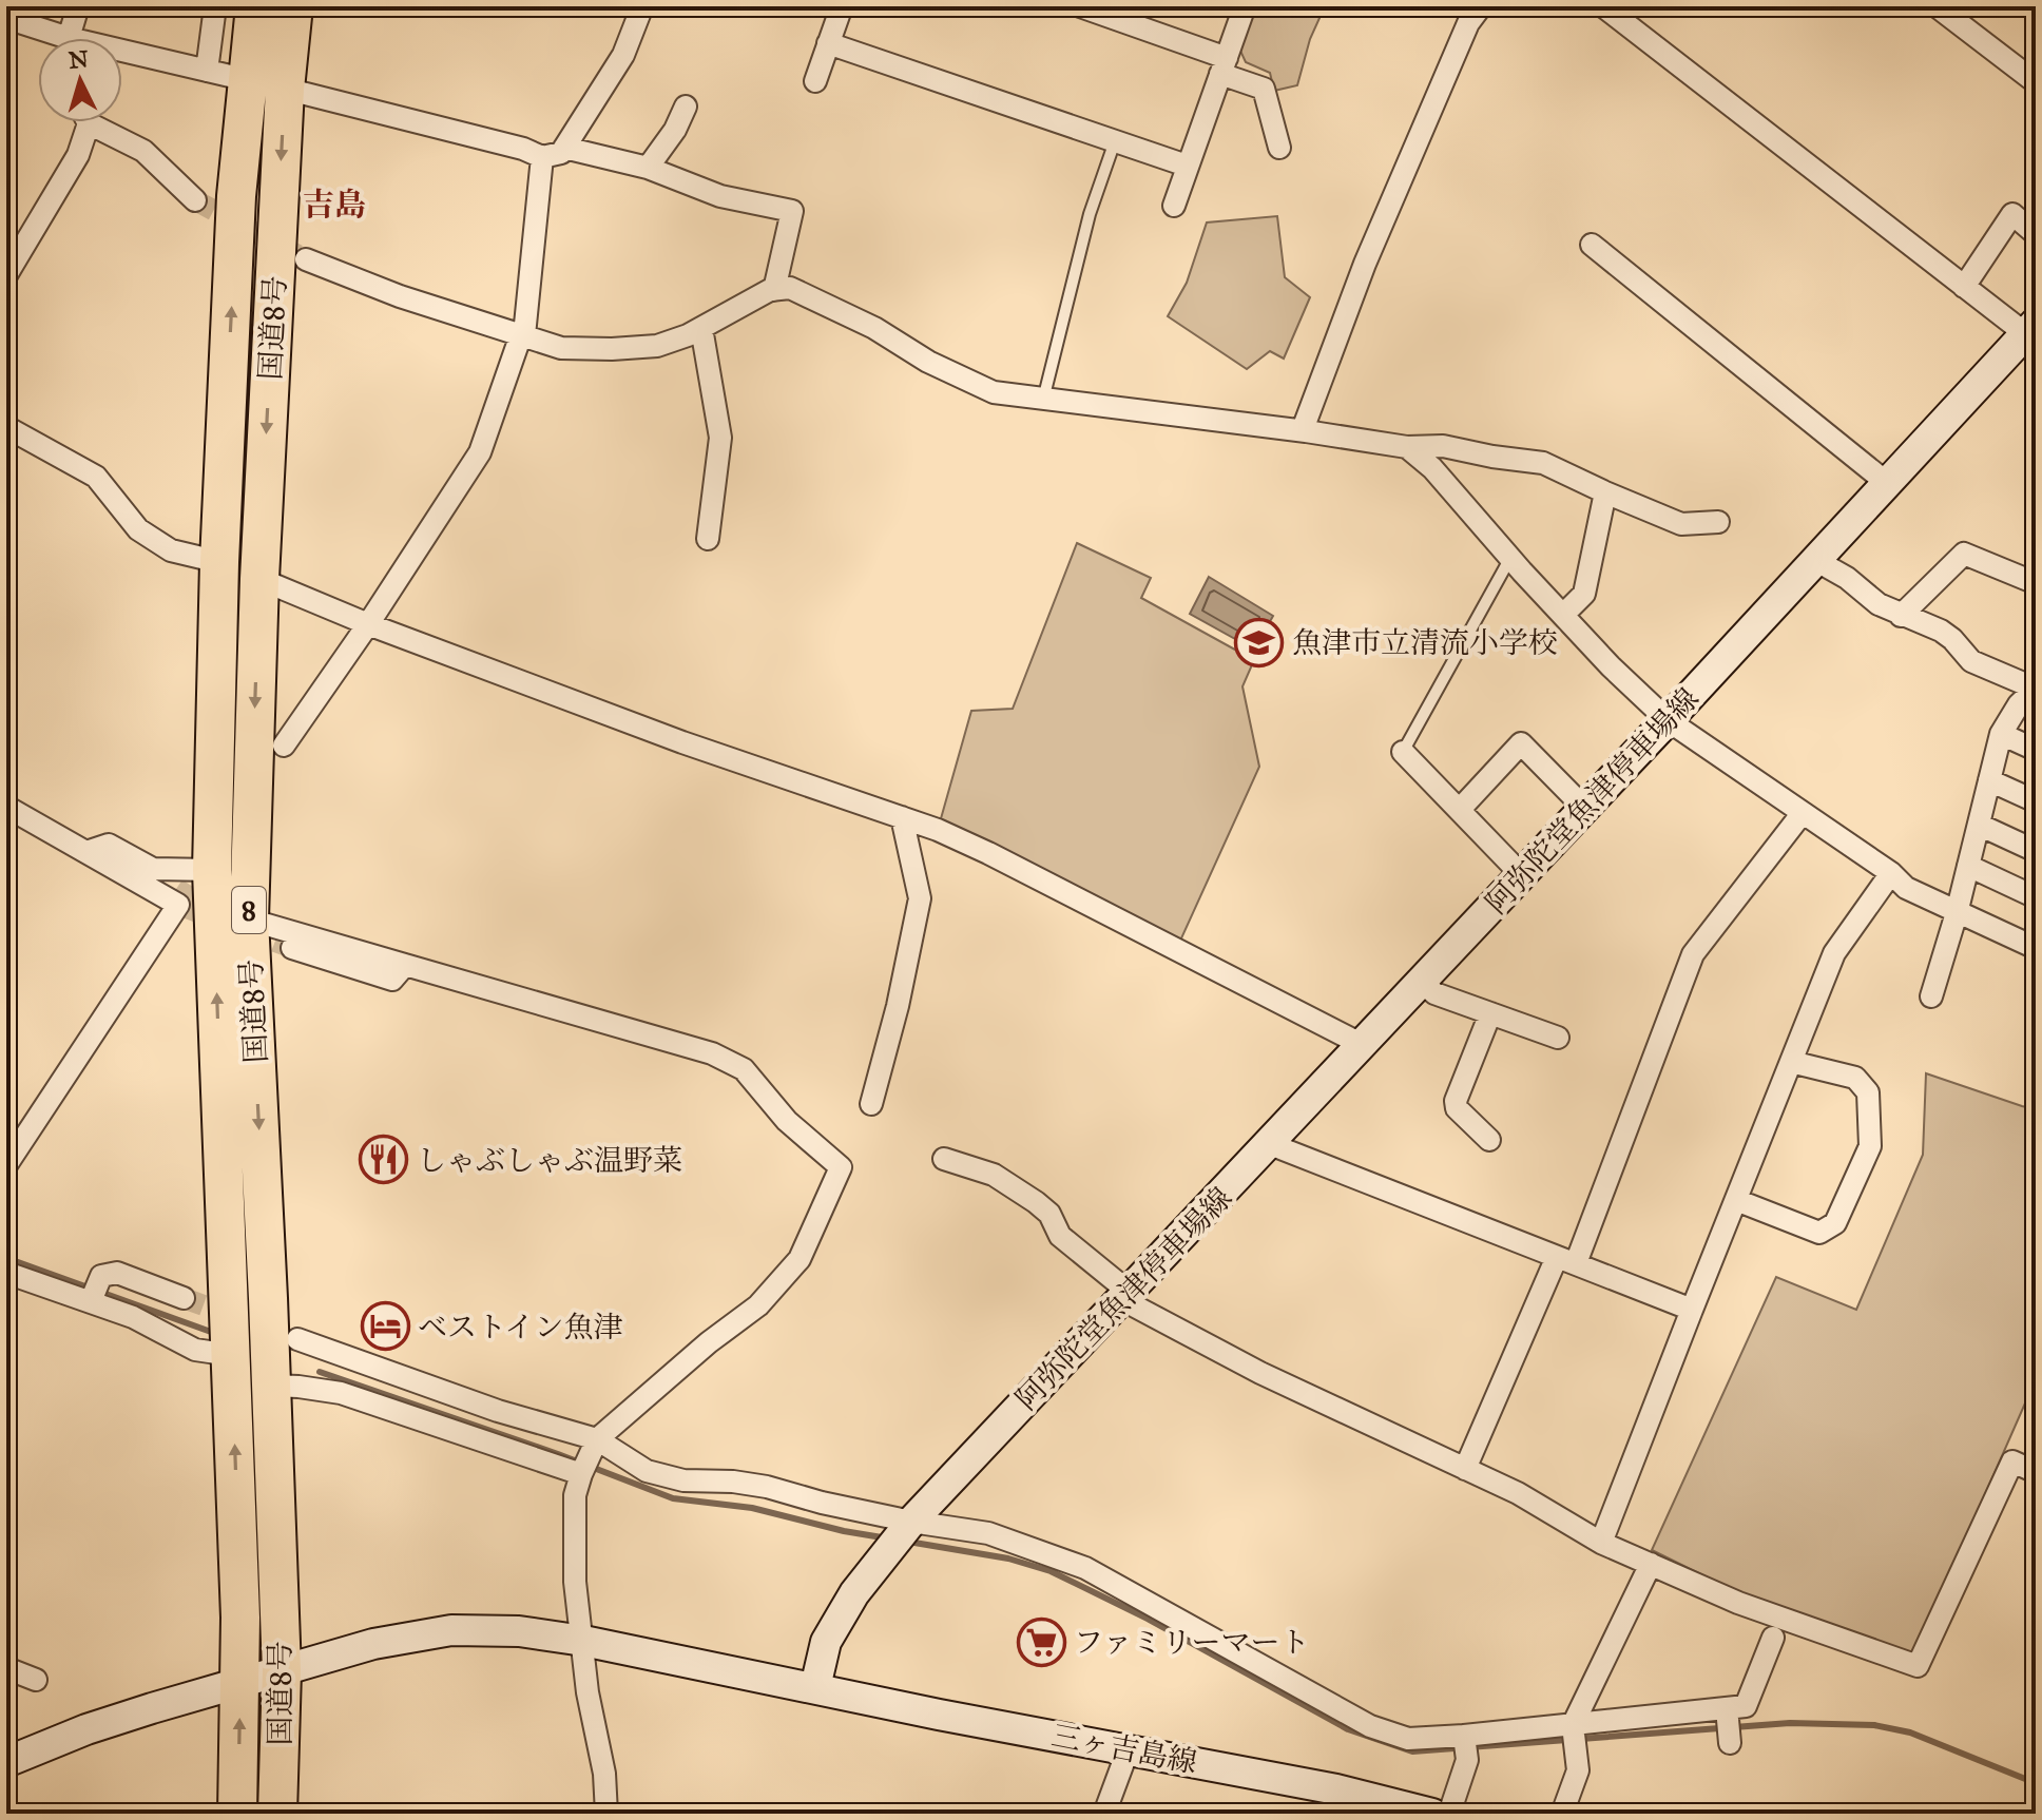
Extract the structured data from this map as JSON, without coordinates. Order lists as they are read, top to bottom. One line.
{"streets":{"highway":["国道8号","8"],"main road":["阿弥陀堂魚津停車場線","三ヶ吉島線"]},"crossings":[["阿弥陀堂魚津停車場線","三ヶ吉島線"]],"districts":["吉島"],"places":{"school or university":["魚津市立清流小学校"],"restaurant":["しゃぶしゃぶ温野菜"],"hotel":["ベストイン魚津"],"supermarket":["ファミリーマート"]},"north":"top"}
